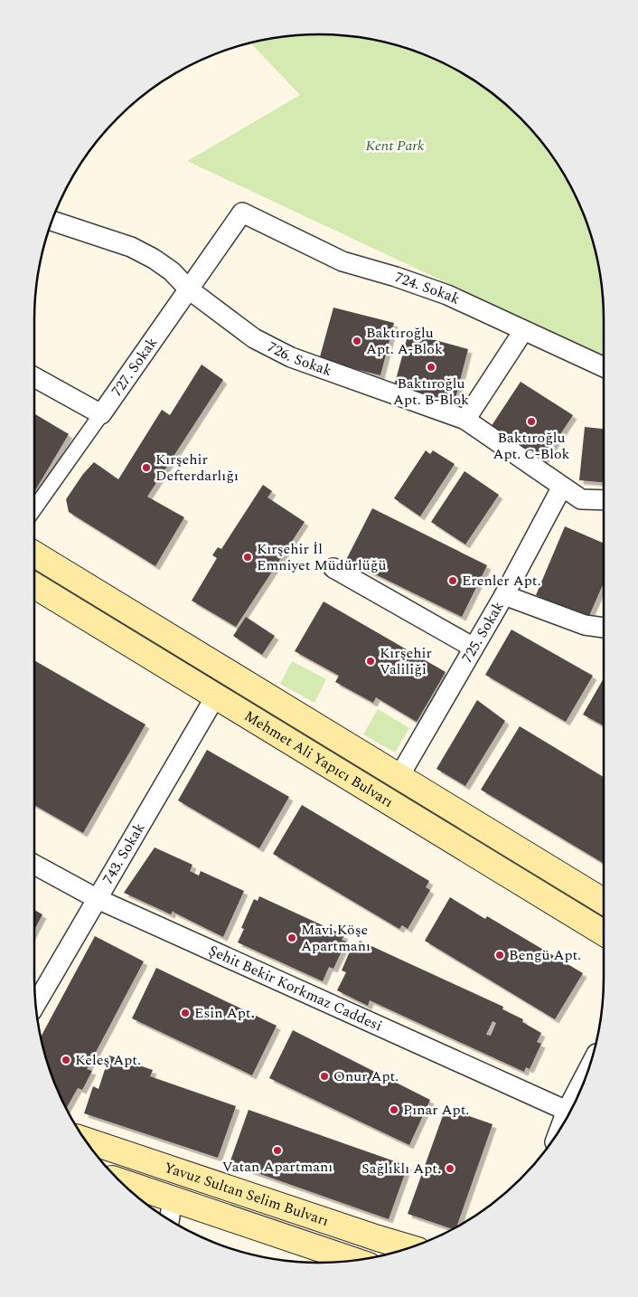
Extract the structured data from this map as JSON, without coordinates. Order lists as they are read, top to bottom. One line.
{"streets":{"main road":["Mehmet Ali Yapıcı Bulvarı","Yavuz Sultan Selim Bulvarı"],"street":["724. Sokak","726. Sokak","727. Sokak","725. Sokak","743. Sokak","Şehit Bekir Korkmaz Caddesi"]},"crossings":[["724. Sokak","727. Sokak"],["726. Sokak","727. Sokak"],["726. Sokak","725. Sokak"],["725. Sokak","Mehmet Ali Yapıcı Bulvarı"],["Mehmet Ali Yapıcı Bulvarı","743. Sokak"],["743. Sokak","Şehit Bekir Korkmaz Caddesi"]],"parks":["Kent Park"],"places":["Baktıroğlu Apt. A-Blok","Baktıroğlu Apt. B-Blok","Baktıroğlu Apt. C-Blok","Kırşehir Defterdarlığı","Kırşehir İl Emniyet Müdürlüğü","Erenler Apt.","Kırşehir Valiliği","Mavi Köşe Apartmanı","Bengü Apt.","Esin Apt.","Keleş Apt.","Onur Apt.","Pınar Apt.","Vatan Apartmanı","Sağlıklı Apt."]}
